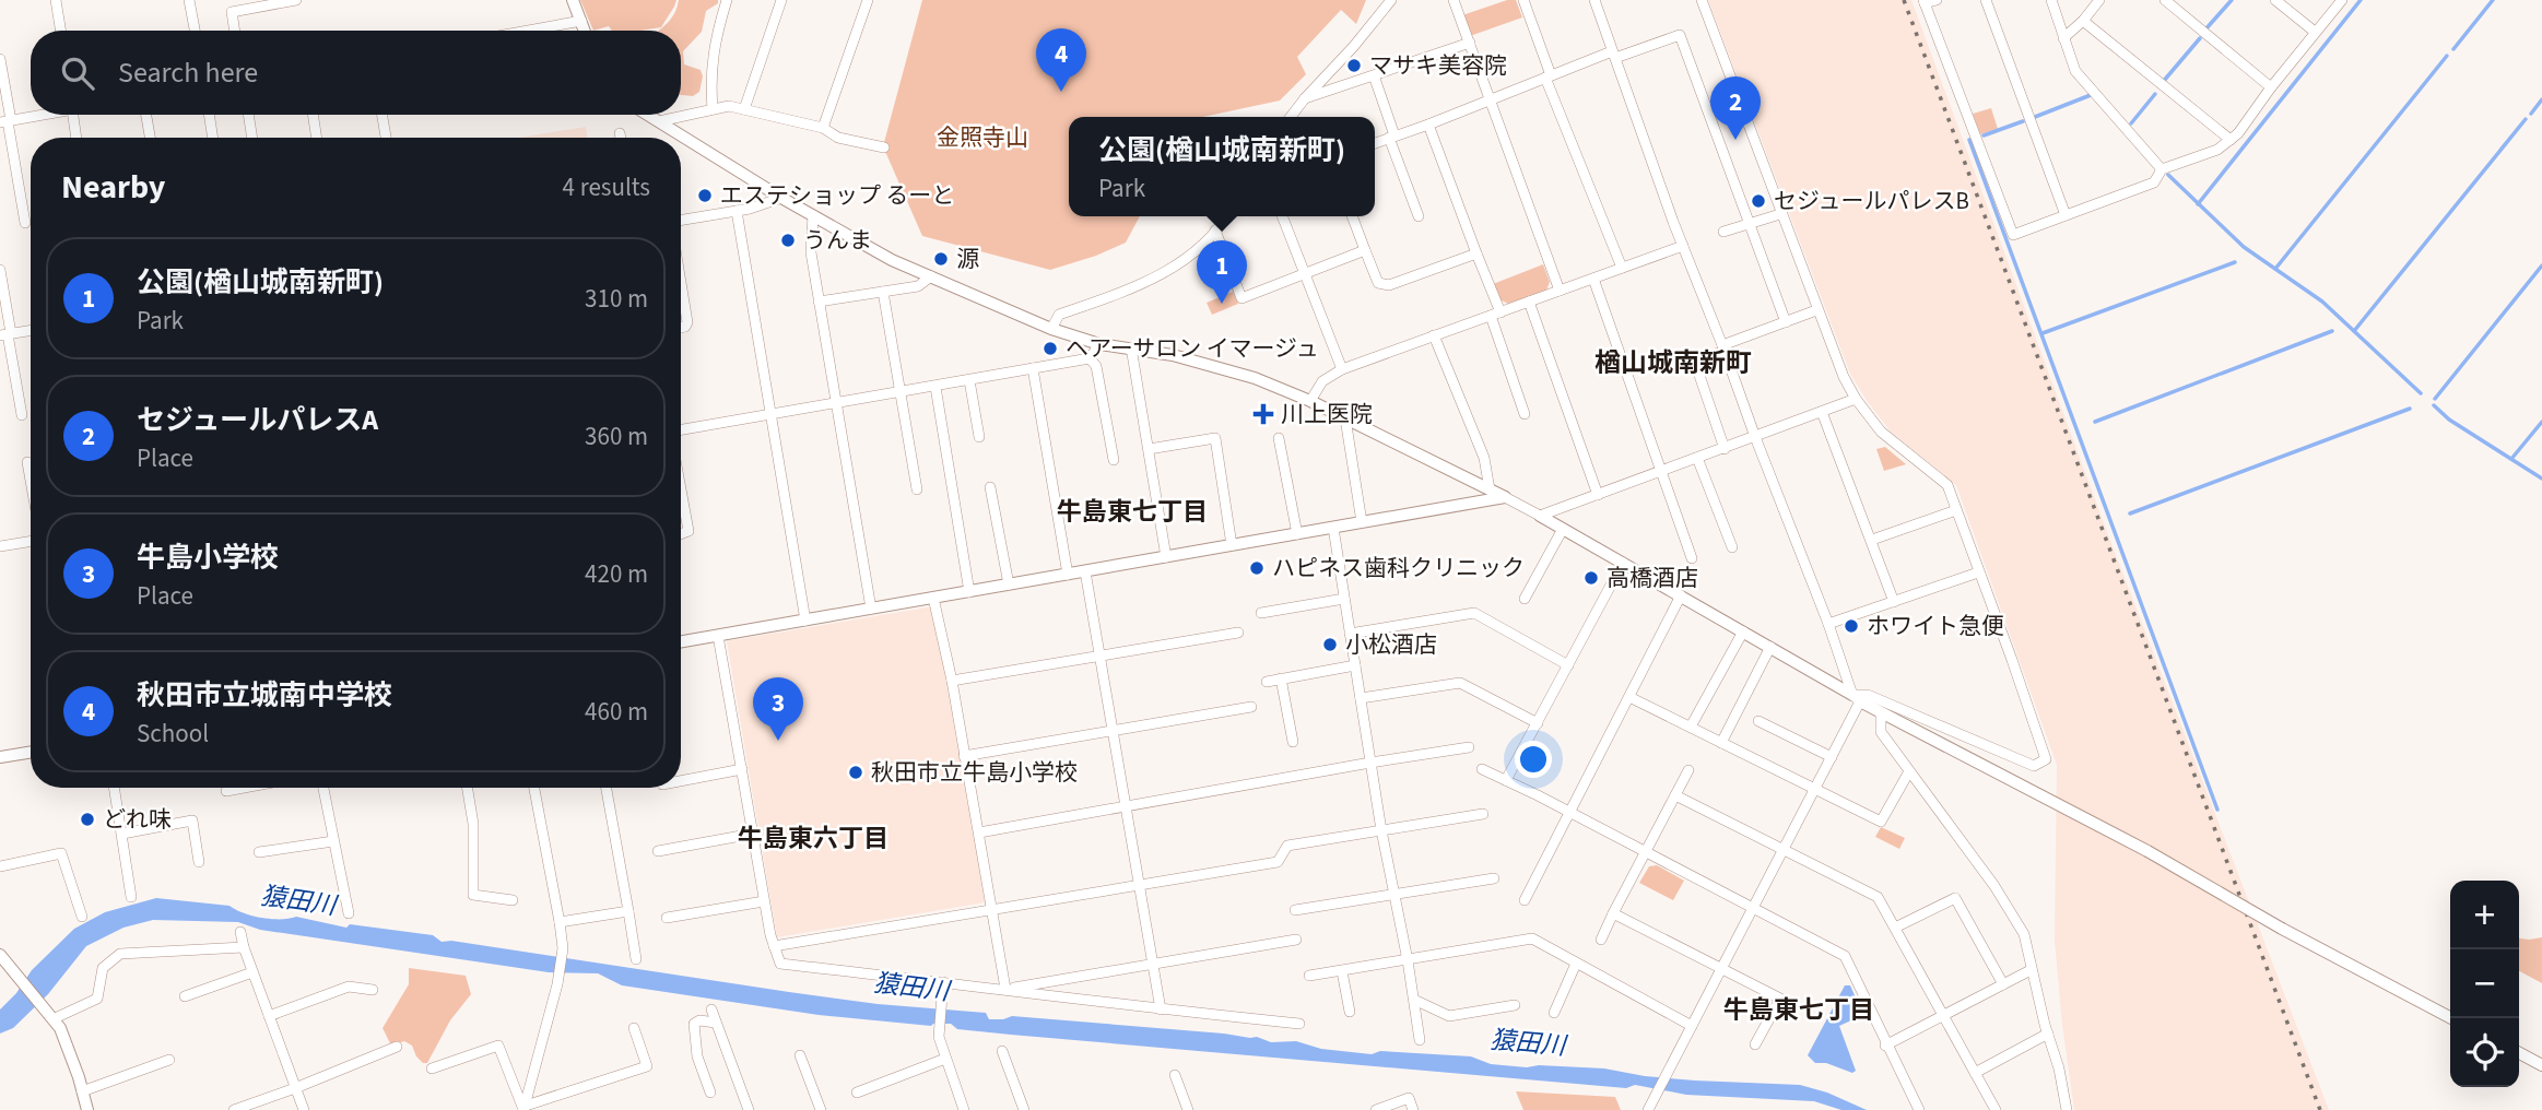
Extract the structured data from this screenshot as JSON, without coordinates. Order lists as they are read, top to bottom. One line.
{"districts":["楢山城南新町","牛島東七丁目","牛島東六丁目","牛島東七丁目"],"water":["猿田川"],"parks":["金照寺山"],"places":{"other":["マサキ美容院","エステショップ るーと","セジュールパレスB","うんま","源","ヘアーサロン イマージュ","ハピネス歯科クリニック","高橋酒店","ホワイト急便","小松酒店","秋田市立牛島小学校","どれ味"],"health":["川上医院"]},"page":{"pins":["4","2","1","3"],"search":"Search here","popup":["公園(楢山城南新町)","Park"],"heading":["Nearby","4 results"],"list":[{"mark":"1","name":"公園(楢山城南新町)","note":"Park","value":"310 m"},{"mark":"2","name":"セジュールパレスA","note":"Place","value":"360 m"},{"mark":"3","name":"牛島小学校","note":"Place","value":"420 m"},{"mark":"4","name":"秋田市立城南中学校","note":"School","value":"460 m"}],"map_buttons":["+","−"]}}
